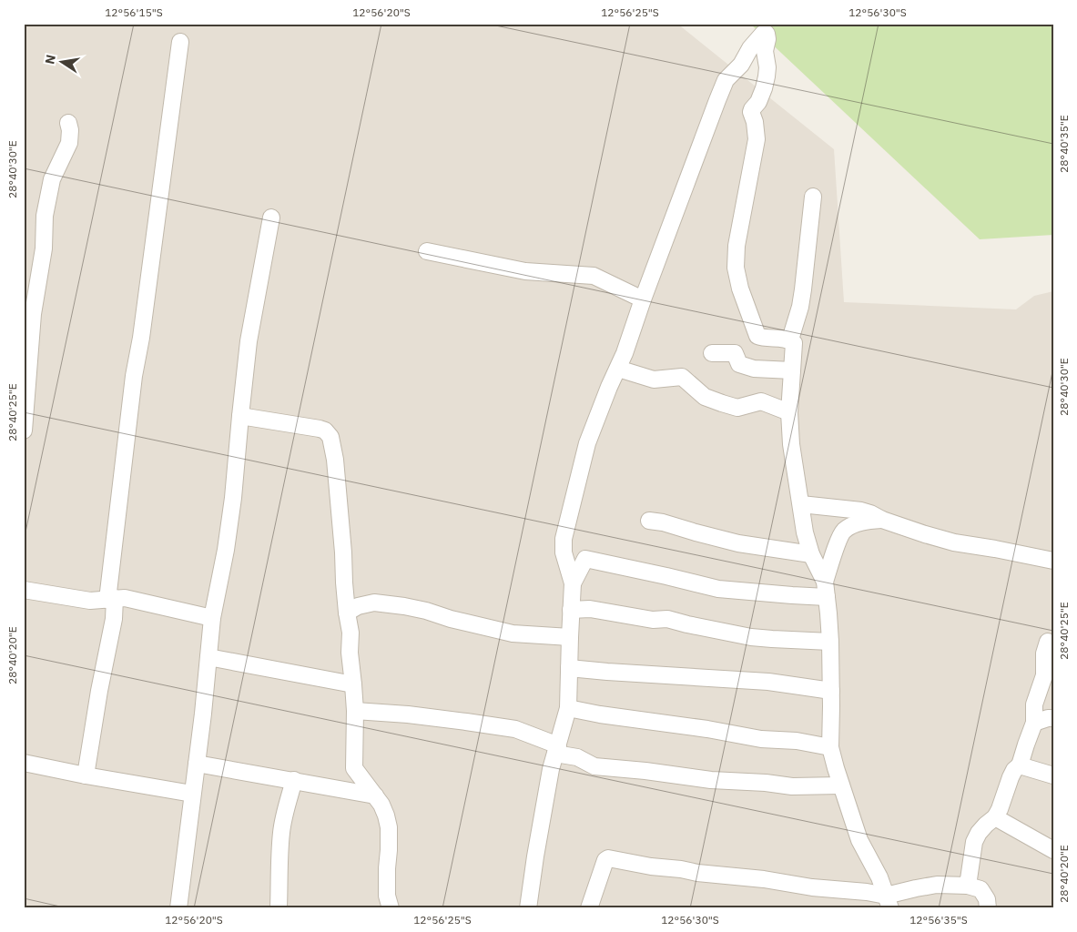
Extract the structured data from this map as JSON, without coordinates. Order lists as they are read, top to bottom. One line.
{"north":"left","coordinates":["12°56'15\"S","12°56'20\"S","12°56'25\"S","12°56'30\"S","28°40'35\"E","28°40'30\"E","28°40'25\"E","28°40'20\"E","12°56'35\"S"]}
